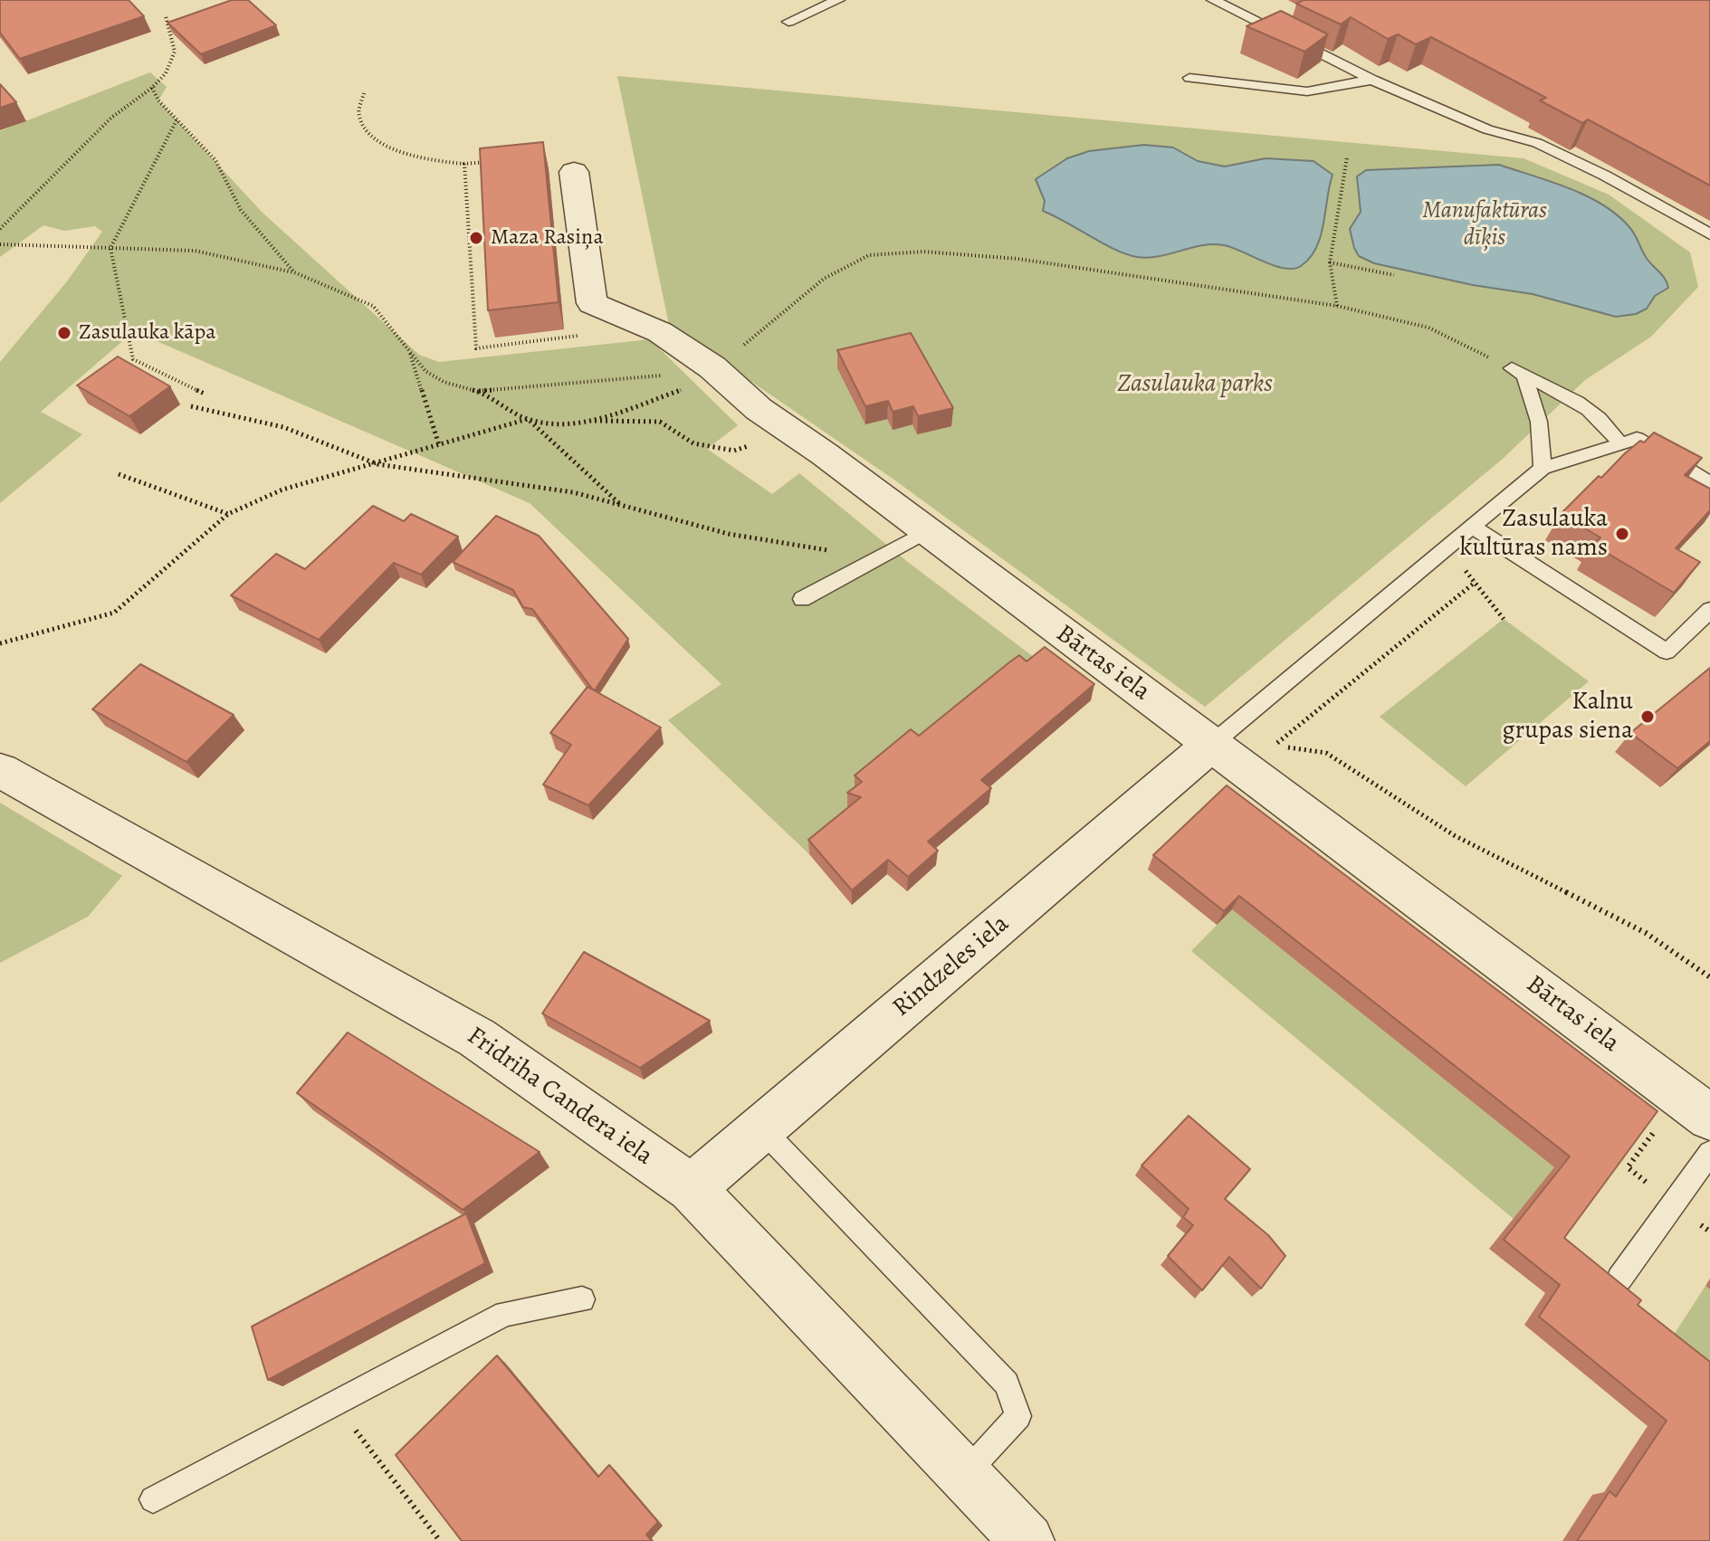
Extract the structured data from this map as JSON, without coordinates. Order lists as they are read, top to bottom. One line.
{"streets":{"street":["Bārtas iela","Rindzeles iela","Fridriha Candera iela"]},"crossings":[["Bārtas iela","Rindzeles iela"],["Rindzeles iela","Fridriha Candera iela"]],"water":["Manufaktūras dīķis"],"parks":["Zasulauka parks"],"places":["Maza Rasiņa","Zasulauka kāpa","Zasulauka kultūras nams","Kalnu grupas siena"]}
